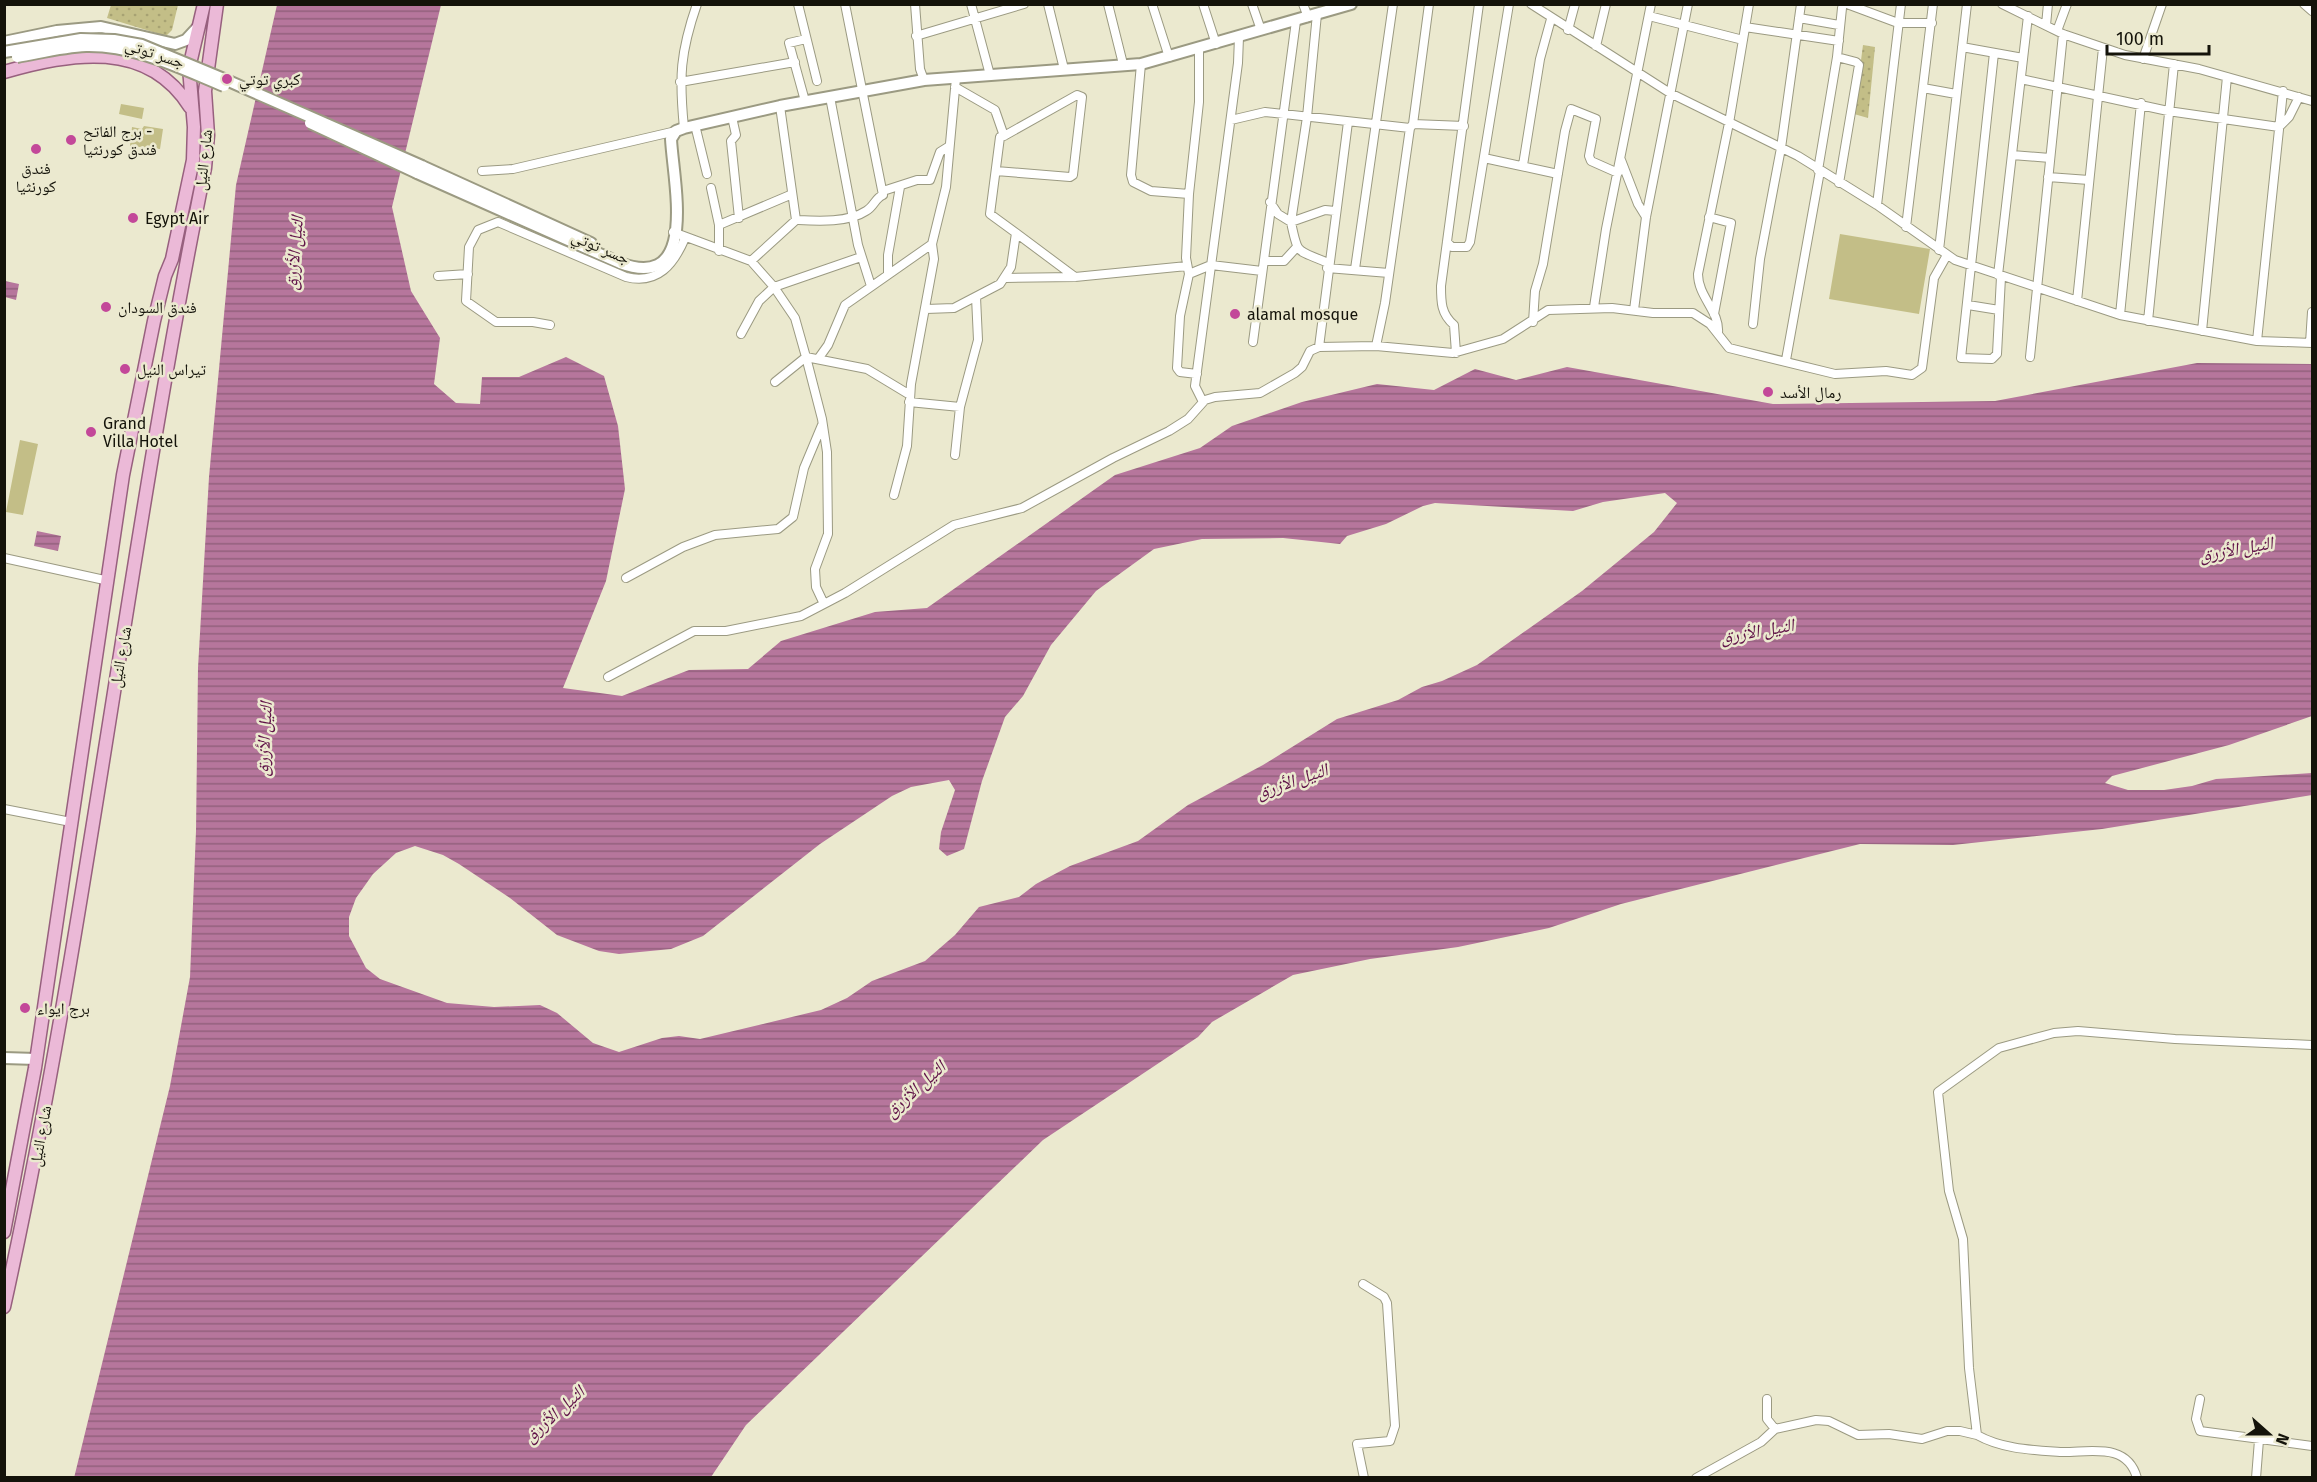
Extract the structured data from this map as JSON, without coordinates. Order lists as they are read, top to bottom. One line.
{"streets":{"main road":["شارع النيل"],"street":["جسر توتي"]},"water":["النيل الأزرق"],"places":["كبري توتي","برج الفاتح - فندق كورنثيا","فندق كورنثيا","Egypt Air","فندق السودان","alamal mosque","تيراس النيل","رمال الأسد","Grand Villa Hotel","برج ايواء"],"scale_bar":"100 m","north":"right"}
